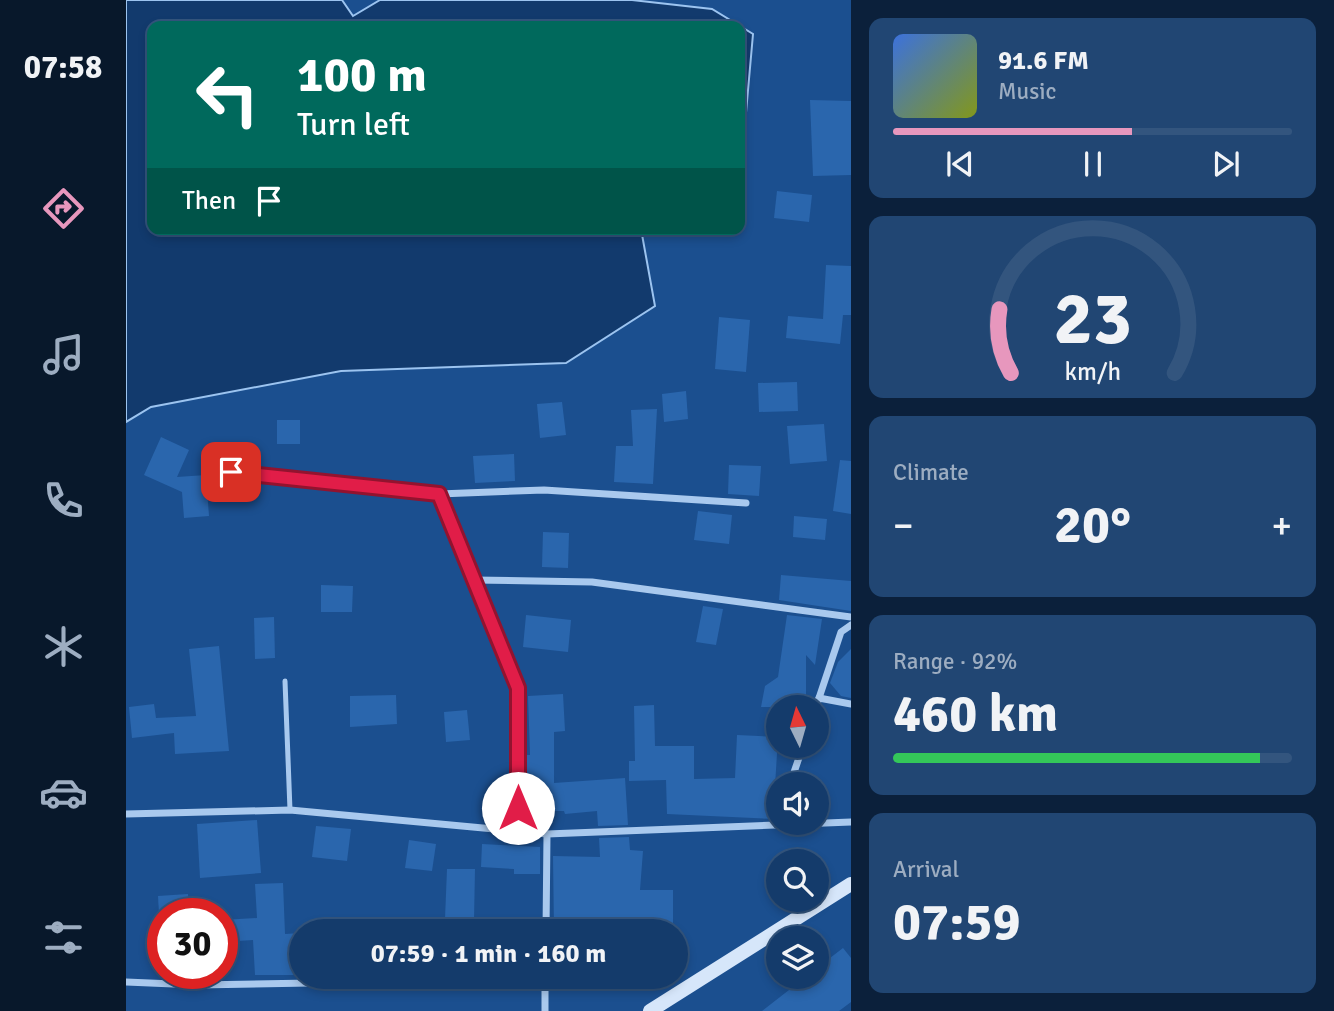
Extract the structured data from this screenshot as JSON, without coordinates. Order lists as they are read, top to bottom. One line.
{"north":"top","page":{"tabs":"07:58","turn":["100 m","Turn left"],"song":["91.6 FM","Music"],"then":"Then","tile":["Climate",["Range · 92%","460 km"],["Arrival","07:59"]],"heat":["−","20°","+"],"limit":"30","trip":"07:59 · 1 min · 160 m","gauge":["23","km/h"]}}
